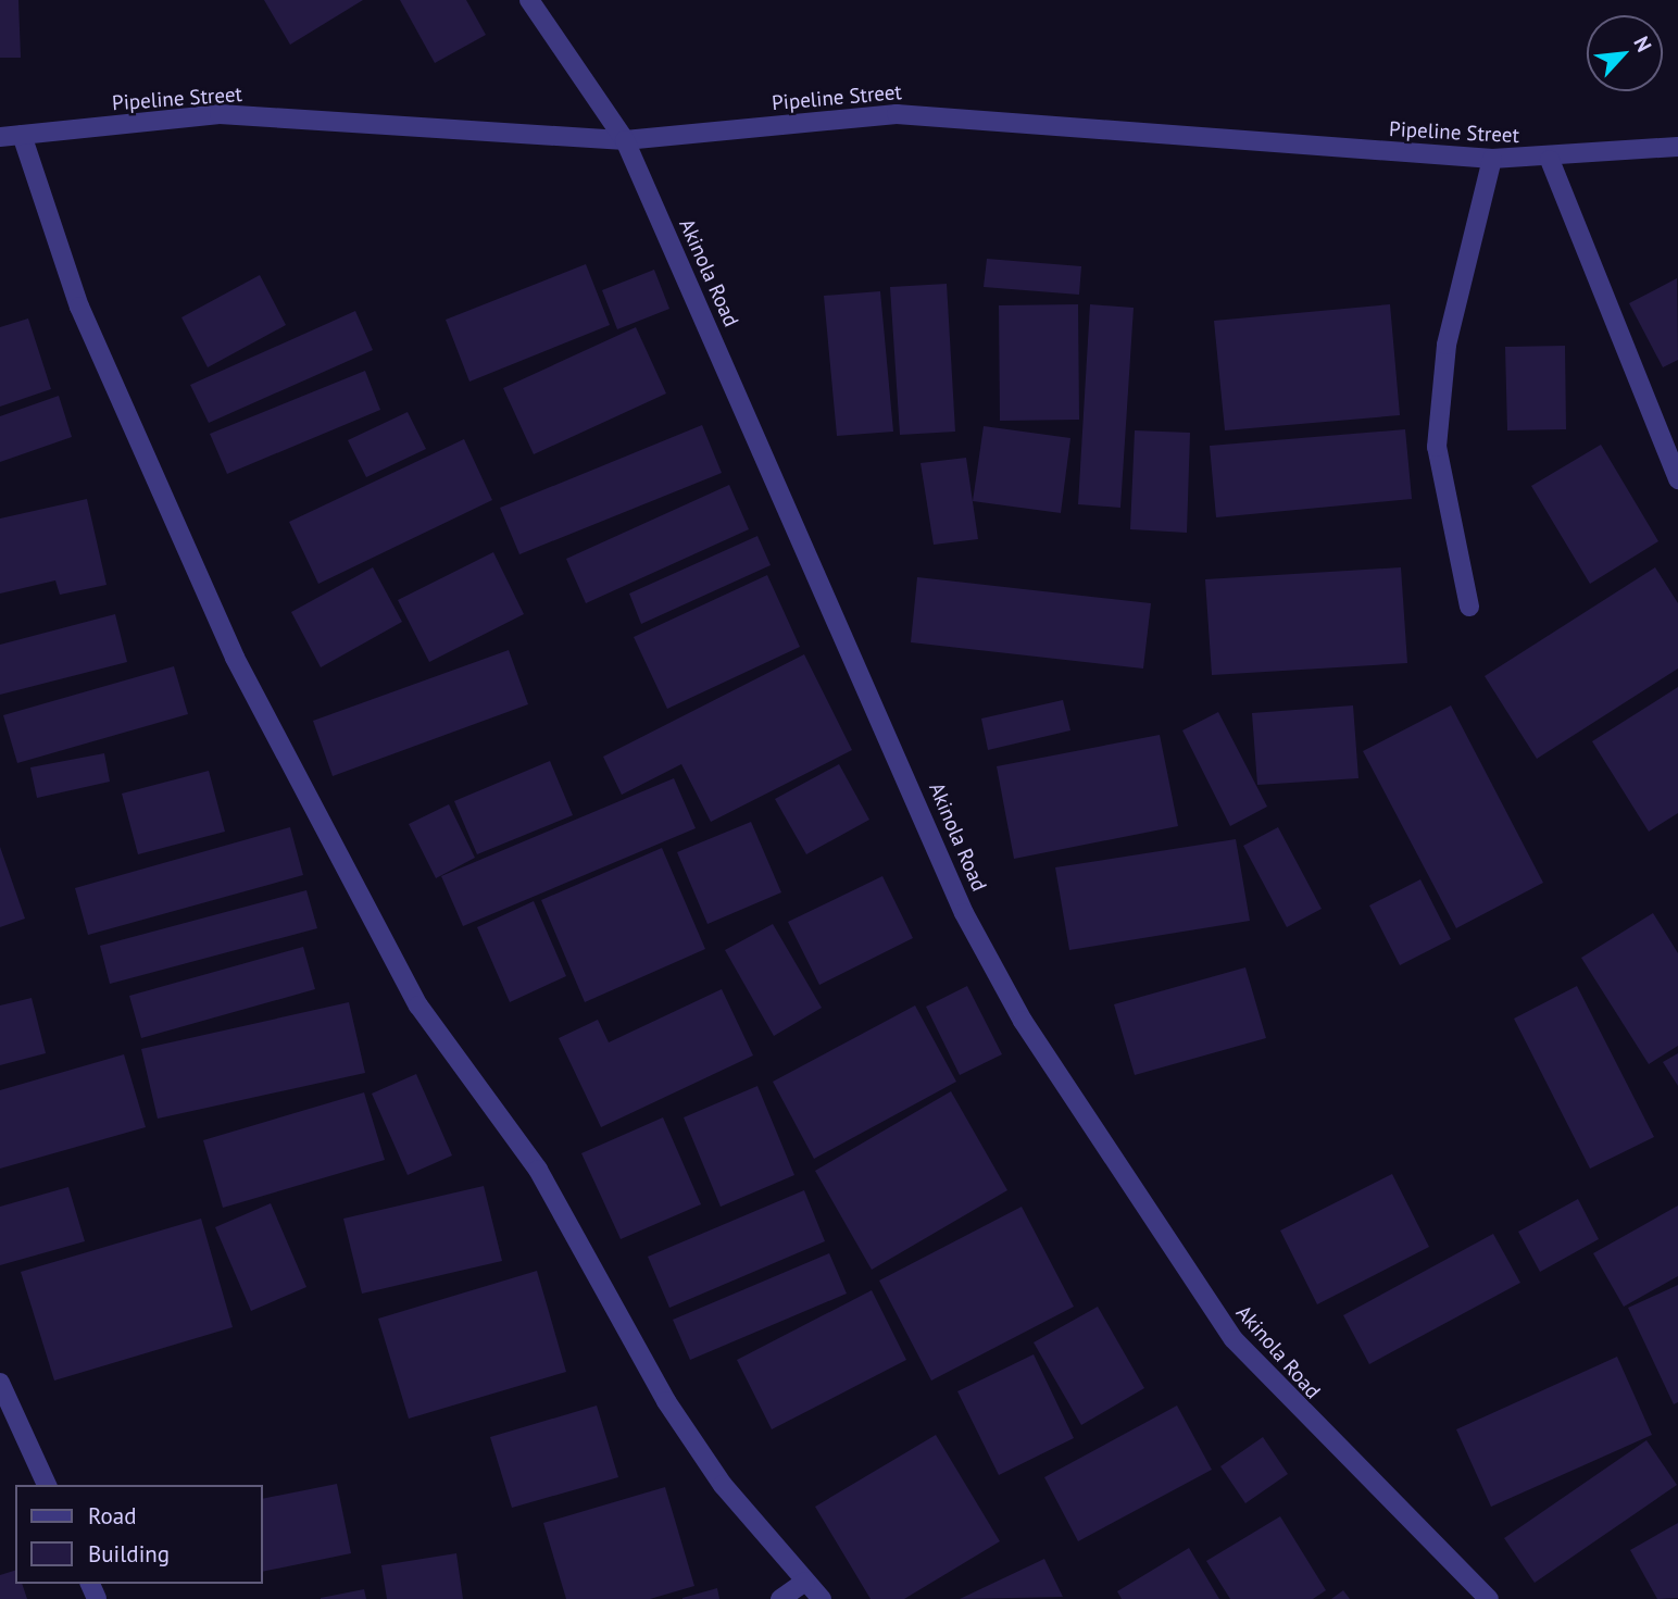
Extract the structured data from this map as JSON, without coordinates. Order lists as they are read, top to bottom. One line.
{"streets":{"street":["Pipeline Street","Akinola Road"]},"crossings":[["Pipeline Street","Akinola Road"]],"legend":["Road","Building"],"north":"top right"}
